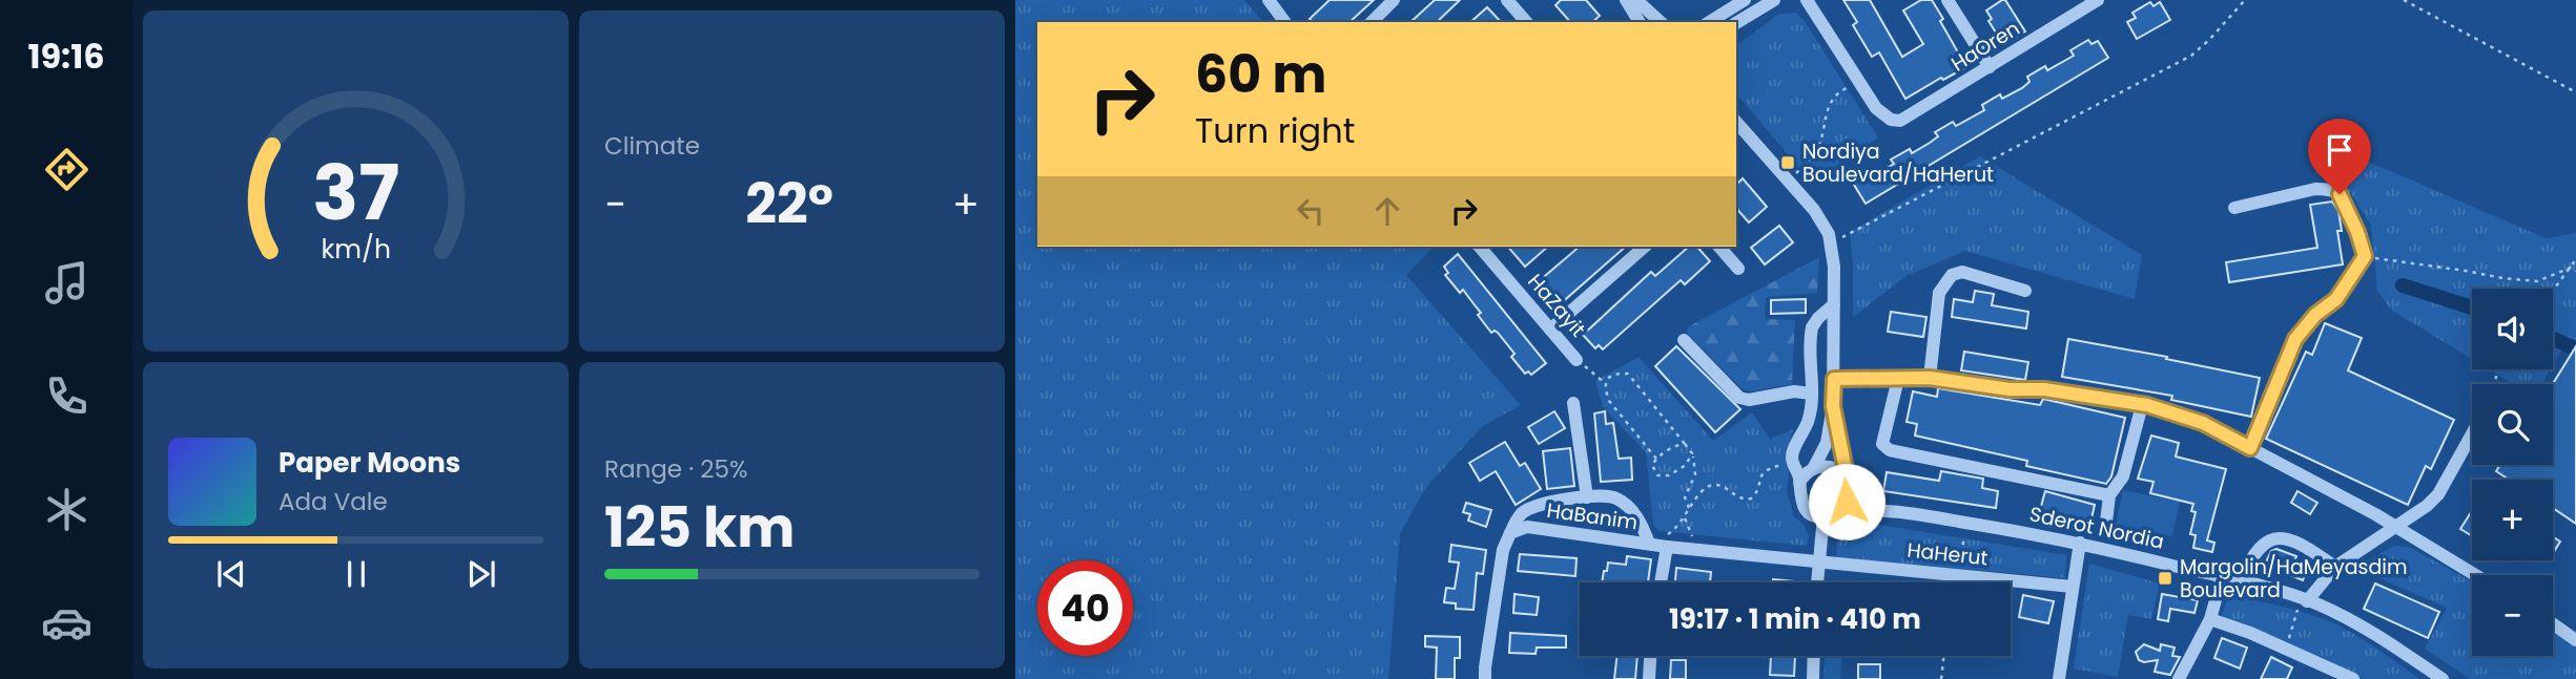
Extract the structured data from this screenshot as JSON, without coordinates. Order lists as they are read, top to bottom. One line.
{"streets":{"street":["HaOren","HaZayit","HaBanim","Sderot Nordia","HaHerut"]},"crossings":[["HaBanim","HaHerut"]],"places":{"transit":["Nordiya Boulevard/HaHerut","Margolin/HaMeyasdim Boulevard"]},"page":{"tabs":"19:16","tile":["Climate",["Range · 25%","125 km"]],"turn":["60 m","Turn right"],"heat":["−","22°","+"],"map_buttons":["+","−"],"song":["Paper Moons","Ada Vale"],"limit":"40","trip":"19:17 · 1 min · 410 m","gauge":["37","km/h"]}}
